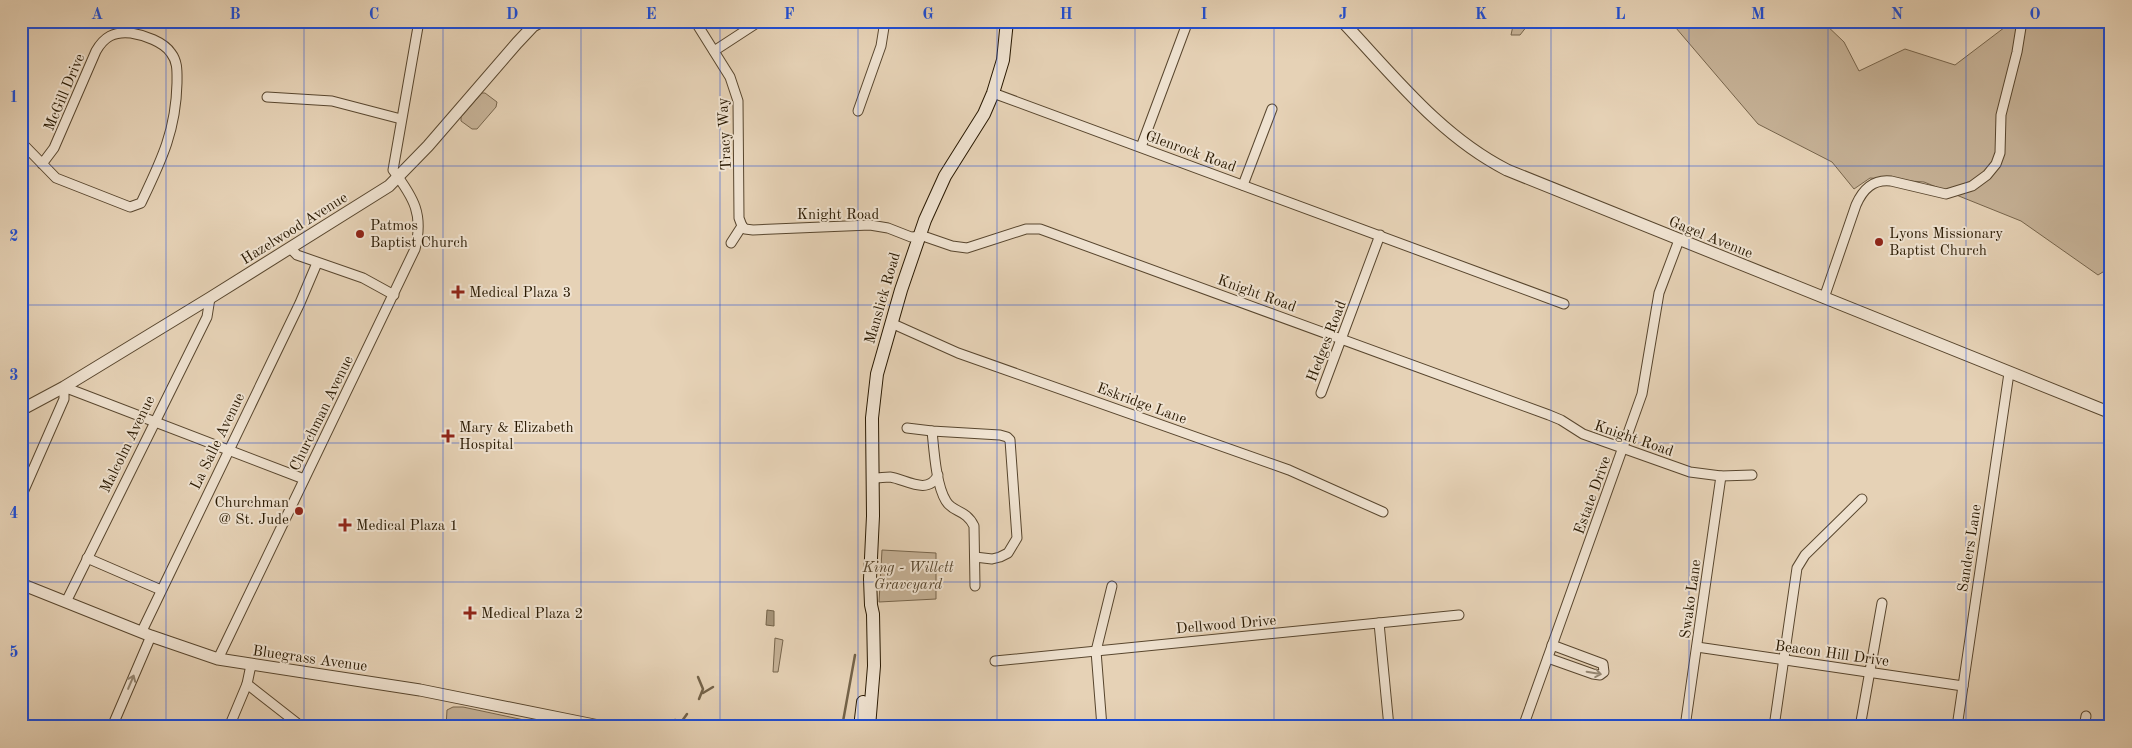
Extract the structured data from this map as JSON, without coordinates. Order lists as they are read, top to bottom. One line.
{"streets":{"main road":["Manslick Road"],"street":["McGill Drive","Tracy Way","Glenrock Road","Knight Road","Hazelwood Avenue","Gagel Avenue","Hedges Road","Eskridge Lane","Churchman Avenue","La Salle Avenue","Malcolm Avenue","Estate Drive","Sanders Lane","Swako Lane","Dellwood Drive","Beacon Hill Drive","Bluegrass Avenue"]},"crossings":[["Tracy Way","Knight Road"],["Glenrock Road","Manslick Road"],["Glenrock Road","Hedges Road"],["Knight Road","Manslick Road"],["Knight Road","Hedges Road"],["Knight Road","Estate Drive"],["Knight Road","Swako Lane"],["Hazelwood Avenue","Churchman Avenue"],["Hazelwood Avenue","Malcolm Avenue"],["Gagel Avenue","Estate Drive"],["Gagel Avenue","Sanders Lane"],["Manslick Road","Eskridge Lane"],["Churchman Avenue","Bluegrass Avenue"],["La Salle Avenue","Bluegrass Avenue"],["Malcolm Avenue","Bluegrass Avenue"],["Sanders Lane","Beacon Hill Drive"],["Swako Lane","Beacon Hill Drive"]],"parks":["King - Willett Graveyard"],"places":{"other":["Patmos Baptist Church","Lyons Missionary Baptist Church","Churchman @ St. Jude"],"health":["Medical Plaza 3","Mary & Elizabeth Hospital","Medical Plaza 1","Medical Plaza 2"]},"grid":{"columns":["A","B","C","D","E","F","G","H","I","J","K","L","M","N","O"],"rows":["1","2","3","4","5"]}}
